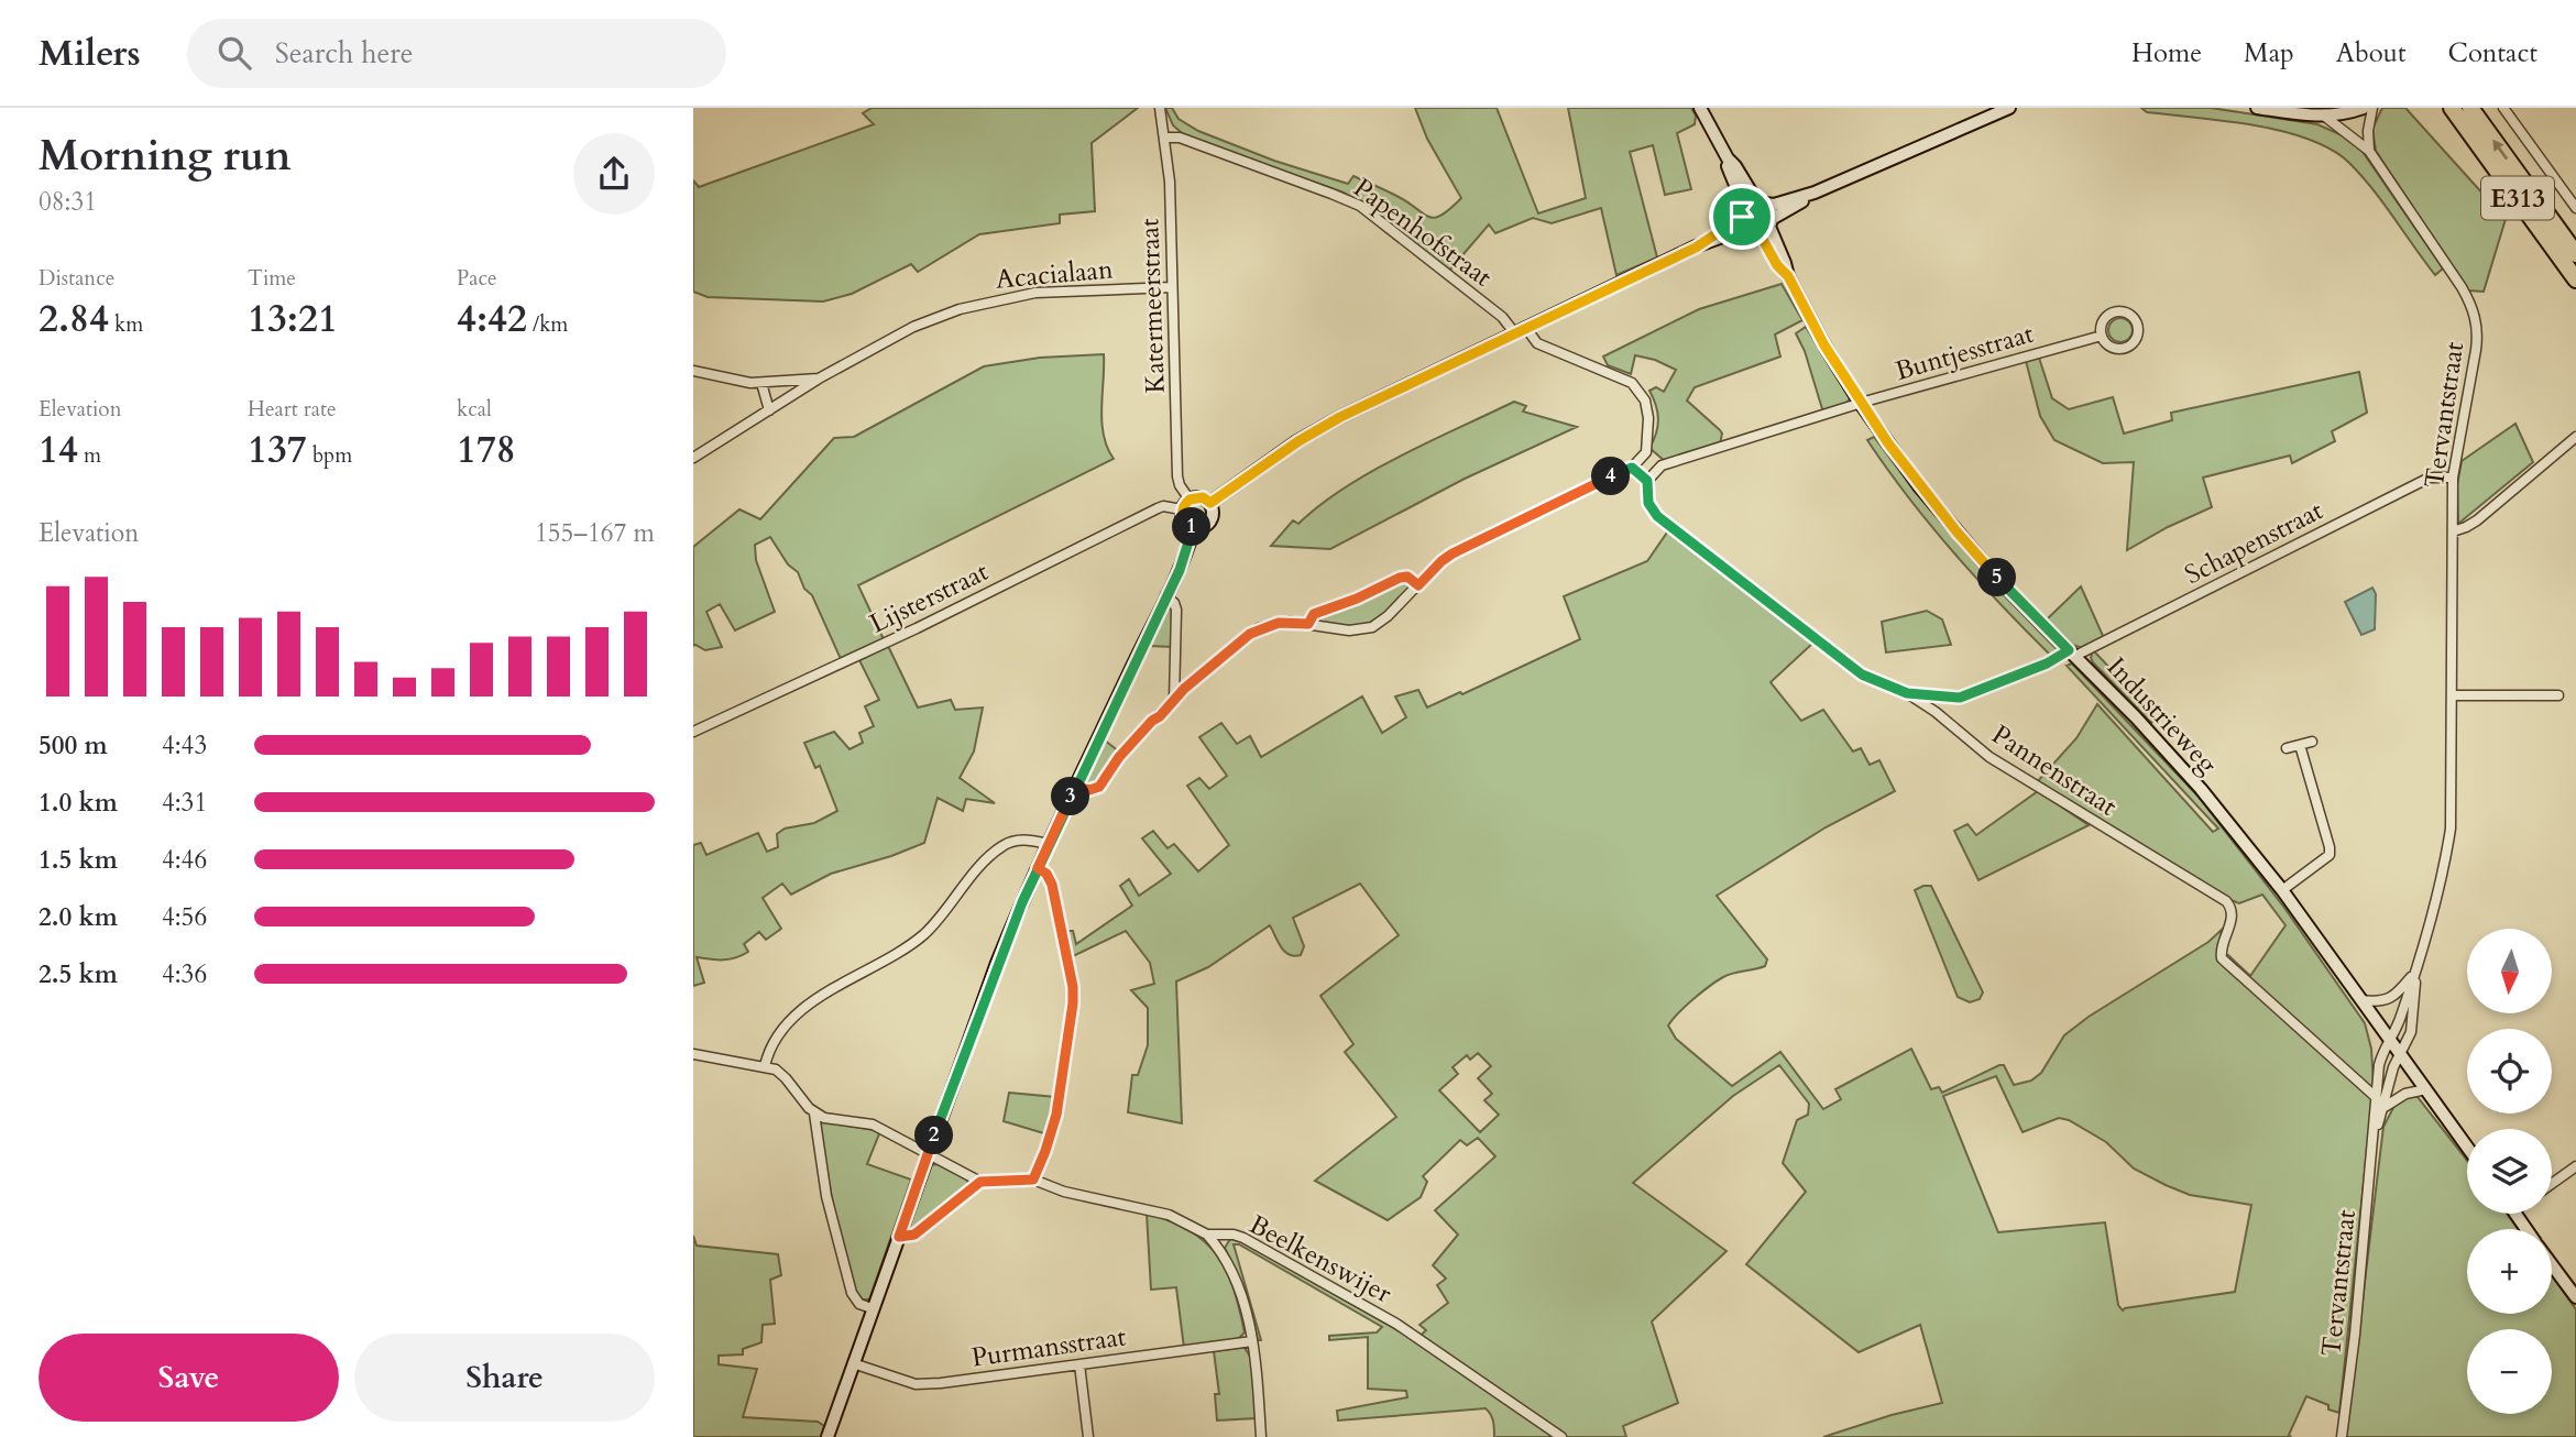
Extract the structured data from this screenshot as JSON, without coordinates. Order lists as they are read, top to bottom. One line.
{"streets":{"highway":["E313"],"street":["Papenhofstraat","Acacialaan","Katermeerstraat","Buntjesstraat","Tervantstraat","Schapenstraat","Lijsterstraat","Industrieweg","Pannenstraat","Beelkenswijer","Purmansstraat"]},"crossings":[["Papenhofstraat","Katermeerstraat"],["Acacialaan","Katermeerstraat"],["Katermeerstraat","Lijsterstraat"],["Buntjesstraat","Industrieweg"],["Buntjesstraat","Pannenstraat"],["Tervantstraat","Schapenstraat"],["Tervantstraat","Industrieweg"],["Tervantstraat","Pannenstraat"],["Schapenstraat","Industrieweg"],["Schapenstraat","Pannenstraat"]],"north":"bottom","page":{"header":"Milers","search":"Search here","nav":["Home","Map","About","Contact"],"heading":["Morning run","08:31"],"stats":[["Distance","2.84 km"],["Time","13:21"],["Pace","4:42 /km"],["Elevation","14 m"],["Heart rate","137 bpm"],["kcal","178"]],"pins":["4","1","5","3","2"],"chart":["Elevation","155–167 m"],"list":[{"name":"500 m","note":"4:43"},{"name":"1.0 km","note":"4:31"},{"name":"1.5 km","note":"4:46"},{"name":"2.0 km","note":"4:56"},{"name":"2.5 km","note":"4:36"}],"map_buttons":["+","−"],"buttons":["Save","Share"]}}
